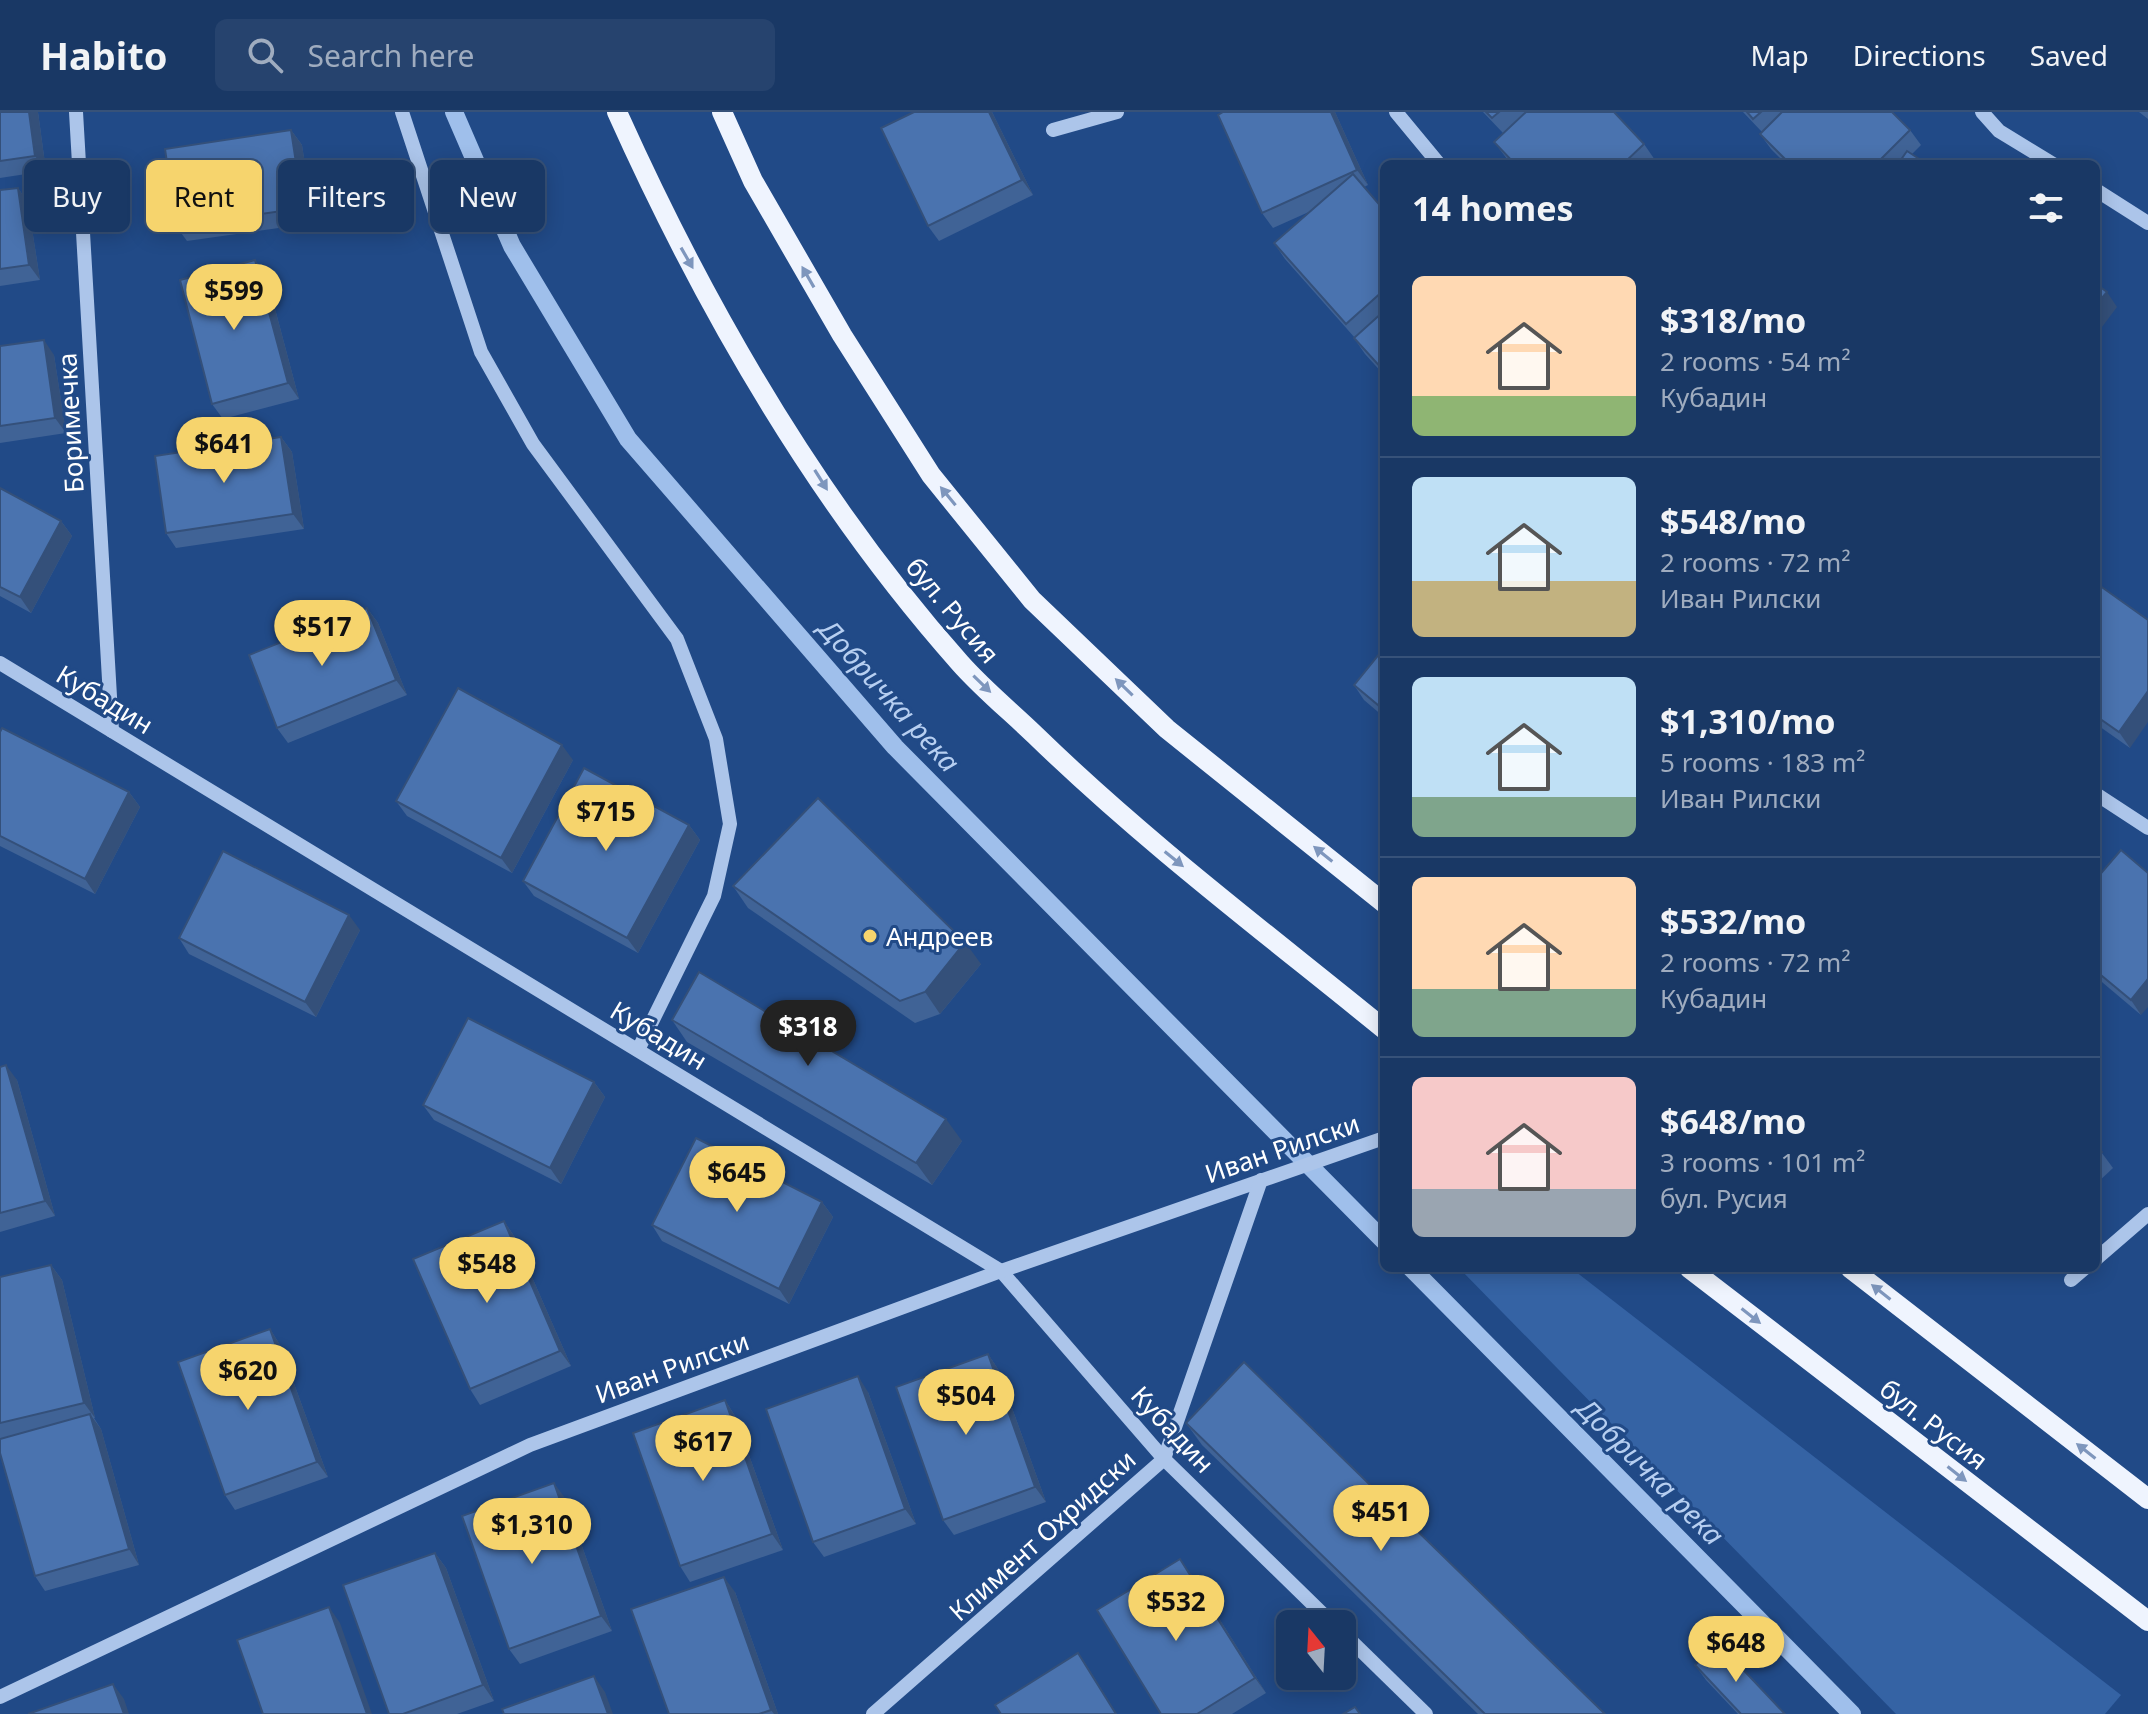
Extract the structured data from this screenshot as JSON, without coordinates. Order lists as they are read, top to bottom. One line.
{"streets":{"main road":["бул. Русия"],"street":["Боримечка","Кубадин","Иван Рилски","Климент Охридски"]},"crossings":[["Боримечка","Кубадин"],["Кубадин","Иван Рилски"],["Кубадин","Климент Охридски"],["Иван Рилски","Климент Охридски"]],"water":["Добричка река"],"places":["Андреев"],"north":"top","page":{"header":"Habito","search":"Search here","nav":["Map","Directions","Saved"],"chip":["Buy","Rent","Filters","New"],"heading":"14 homes","list":[{"name":"$318/mo","note":"2 rooms · 54 m² · Кубадин"},{"name":"$548/mo","note":"2 rooms · 72 m² · Иван Рилски"},{"name":"$1,310/mo","note":"5 rooms · 183 m² · Иван Рилски"},{"name":"$532/mo","note":"2 rooms · 72 m² · Кубадин"},{"name":"$648/mo","note":"3 rooms · 101 m² · бул. Русия"}],"price":["$599","$641","$517","$715","$318","$645","$548","$620","$504","$617","$451","$1,310","$532","$648"]}}
